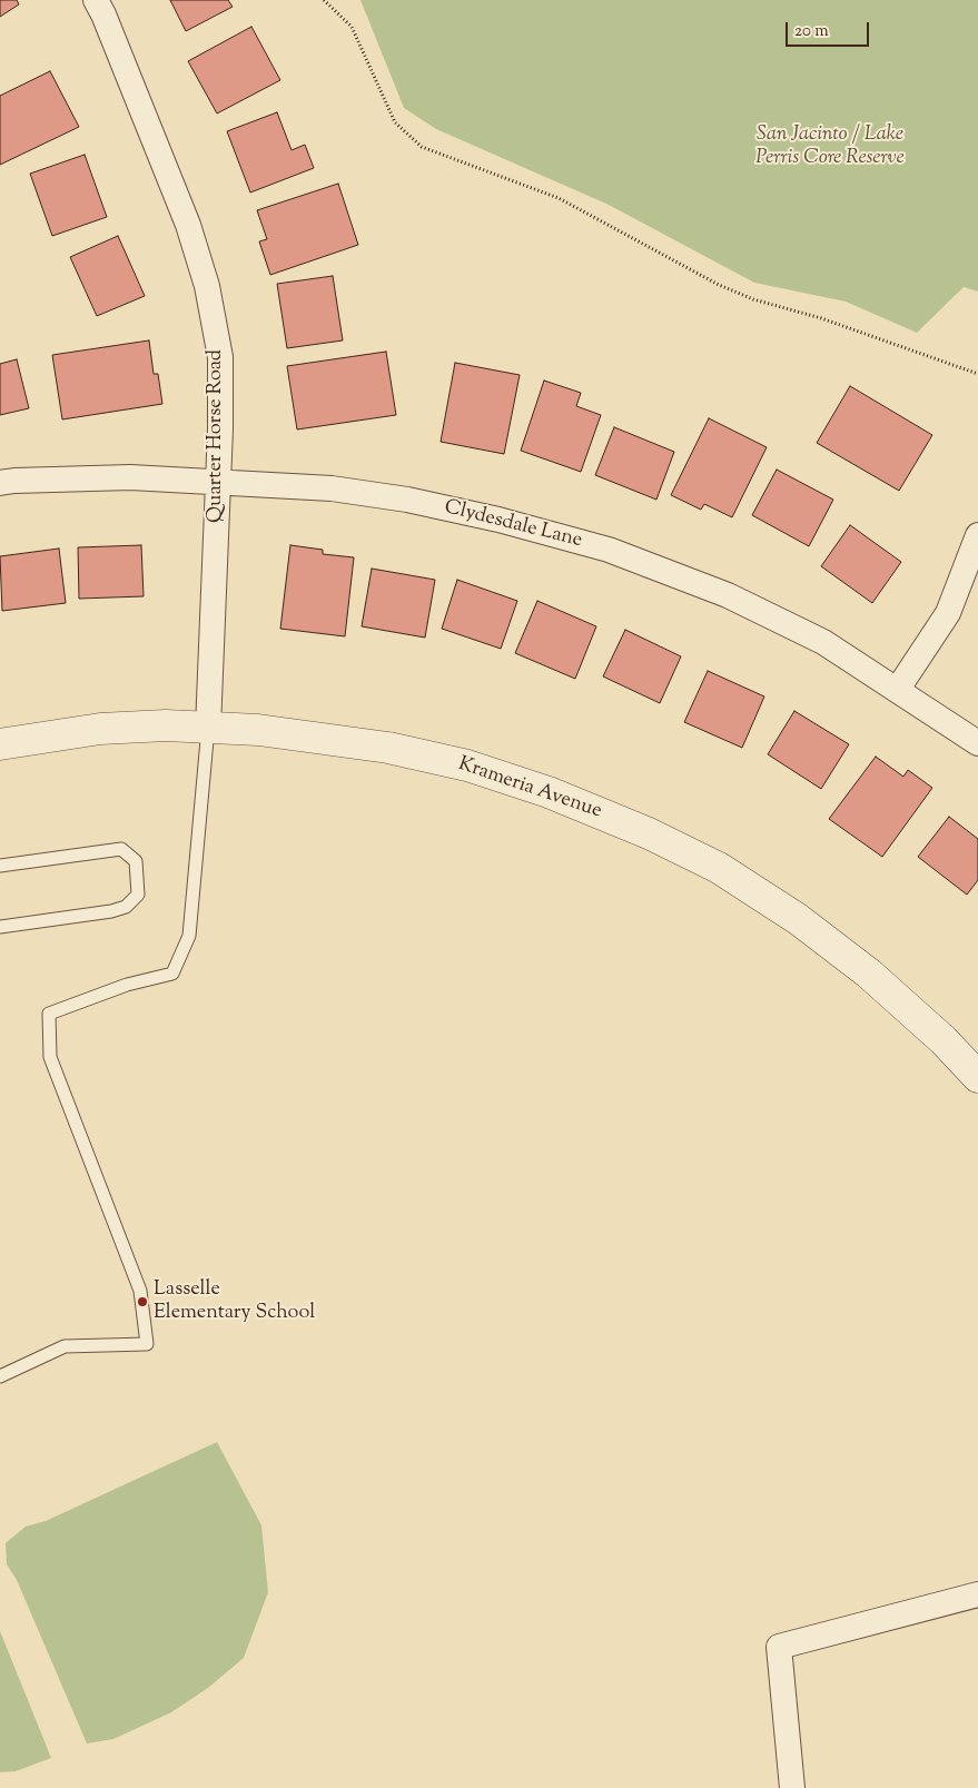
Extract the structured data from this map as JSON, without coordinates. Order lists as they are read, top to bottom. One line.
{"streets":{"street":["Quarter Horse Road","Clydesdale Lane","Krameria Avenue"]},"crossings":[["Quarter Horse Road","Clydesdale Lane"],["Quarter Horse Road","Krameria Avenue"]],"parks":["San Jacinto / Lake Perris Core Reserve"],"places":["Lasselle Elementary School"],"scale_bar":"20 m"}
